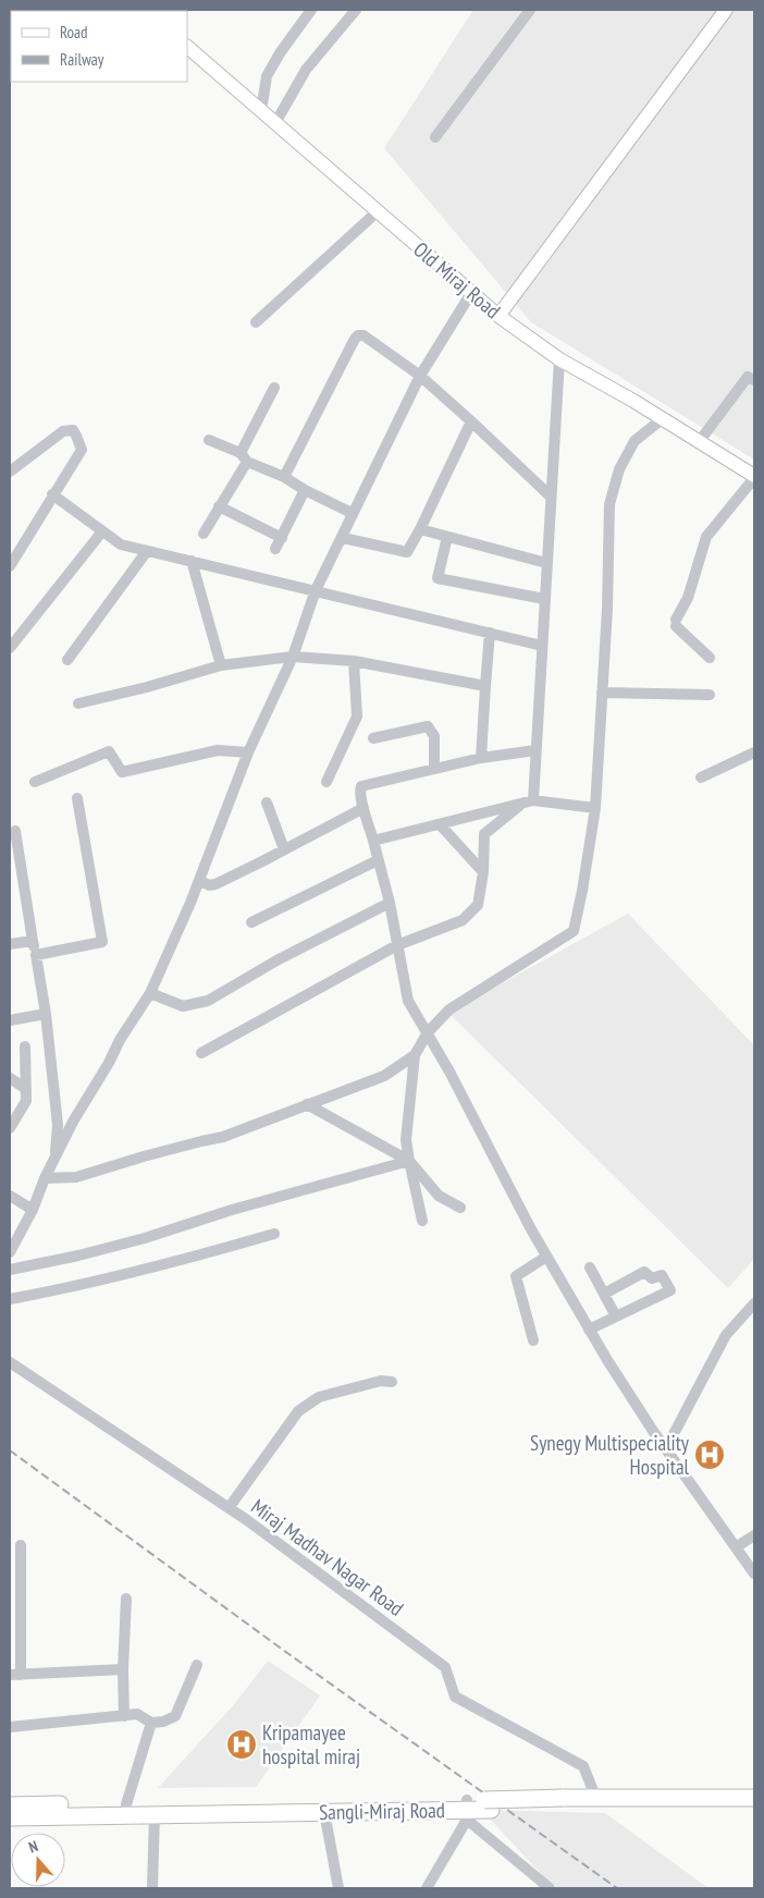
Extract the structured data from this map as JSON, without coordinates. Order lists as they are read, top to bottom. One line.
{"streets":{"highway":["Sangli-Miraj Road"],"main road":["Old Miraj Road"],"street":["Miraj Madhav Nagar Road"]},"crossings":[["Miraj Madhav Nagar Road","Sangli-Miraj Road"]],"places":{"hospital":["Synegy Multispeciality Hospital","Kripamayee hospital miraj"]},"legend":["Road","Railway"],"north":"top"}
